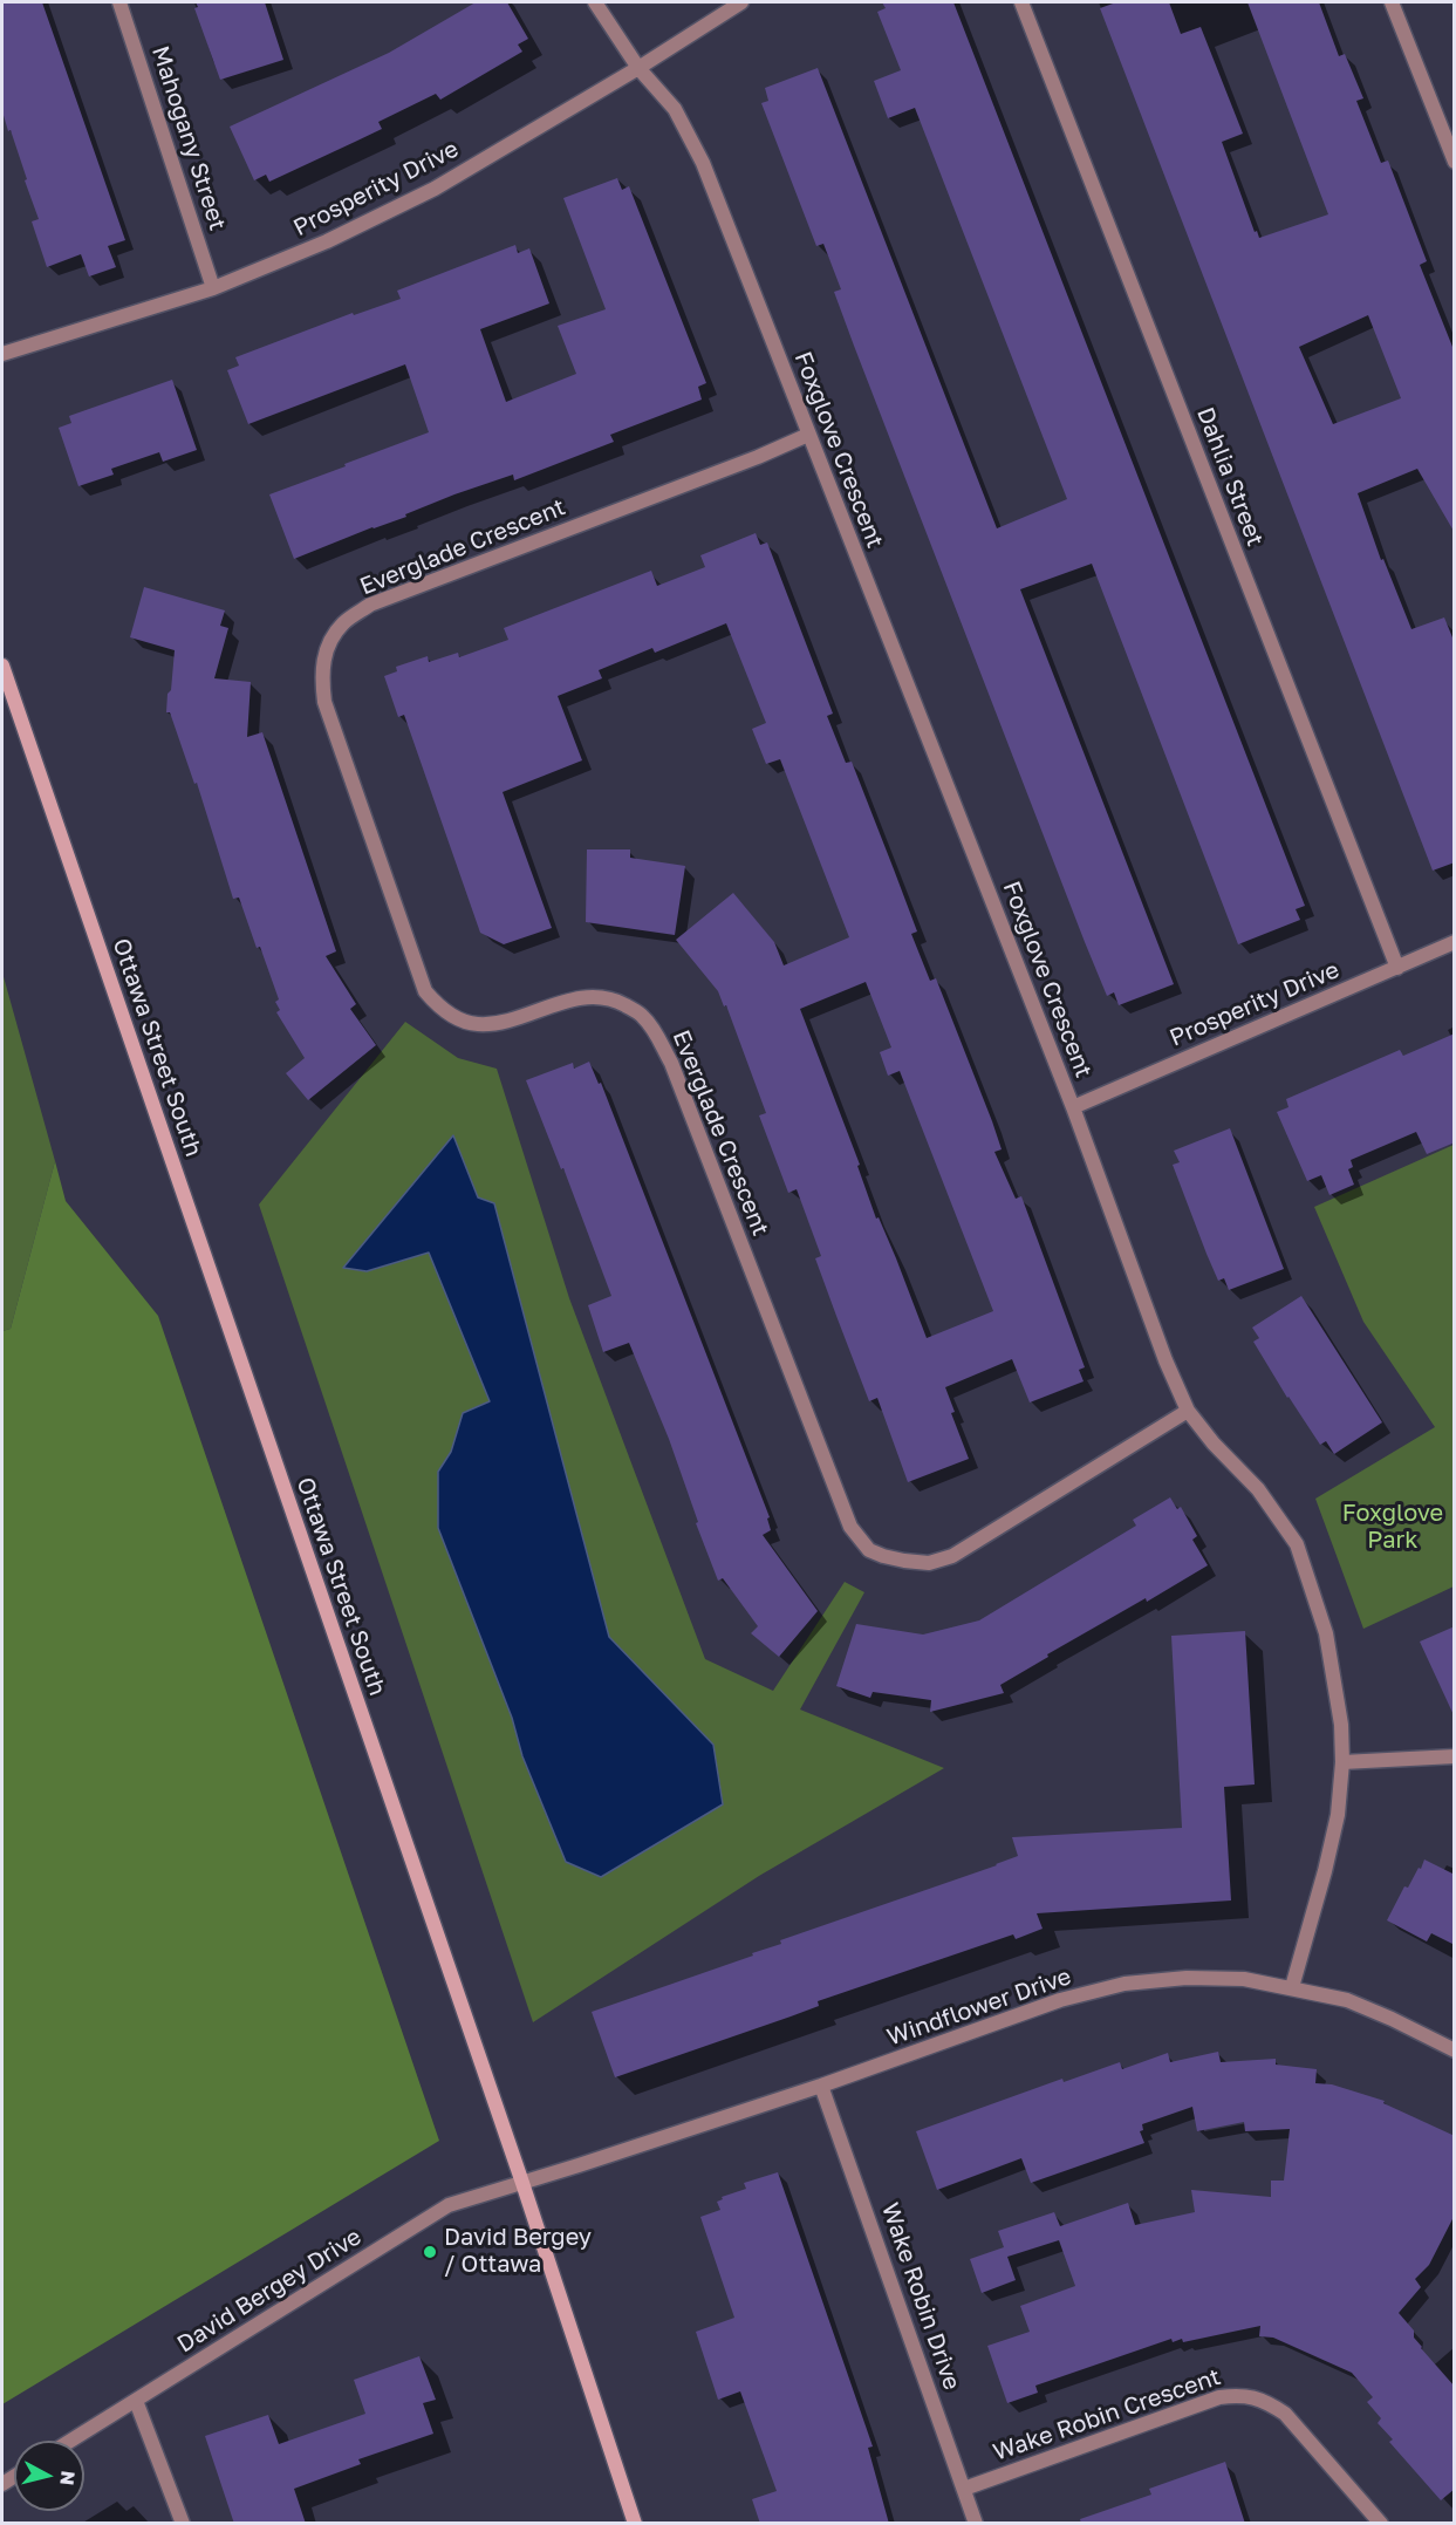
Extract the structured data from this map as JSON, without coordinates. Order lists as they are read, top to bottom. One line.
{"streets":{"main road":["Ottawa Street South"],"street":["Mahogany Street","Prosperity Drive","Foxglove Crescent","Dahlia Street","Everglade Crescent","Windflower Drive","David Bergey Drive","Wake Robin Drive","Wake Robin Crescent"]},"crossings":[["Mahogany Street","Prosperity Drive"],["Prosperity Drive","Foxglove Crescent"],["Prosperity Drive","Dahlia Street"],["Foxglove Crescent","Everglade Crescent"],["Foxglove Crescent","Windflower Drive"],["Ottawa Street South","Windflower Drive"],["Ottawa Street South","David Bergey Drive"],["Windflower Drive","David Bergey Drive"],["Windflower Drive","Wake Robin Drive"],["Wake Robin Drive","Wake Robin Crescent"]],"parks":["Foxglove Park"],"places":["David Bergey / Ottawa"],"north":"right"}
